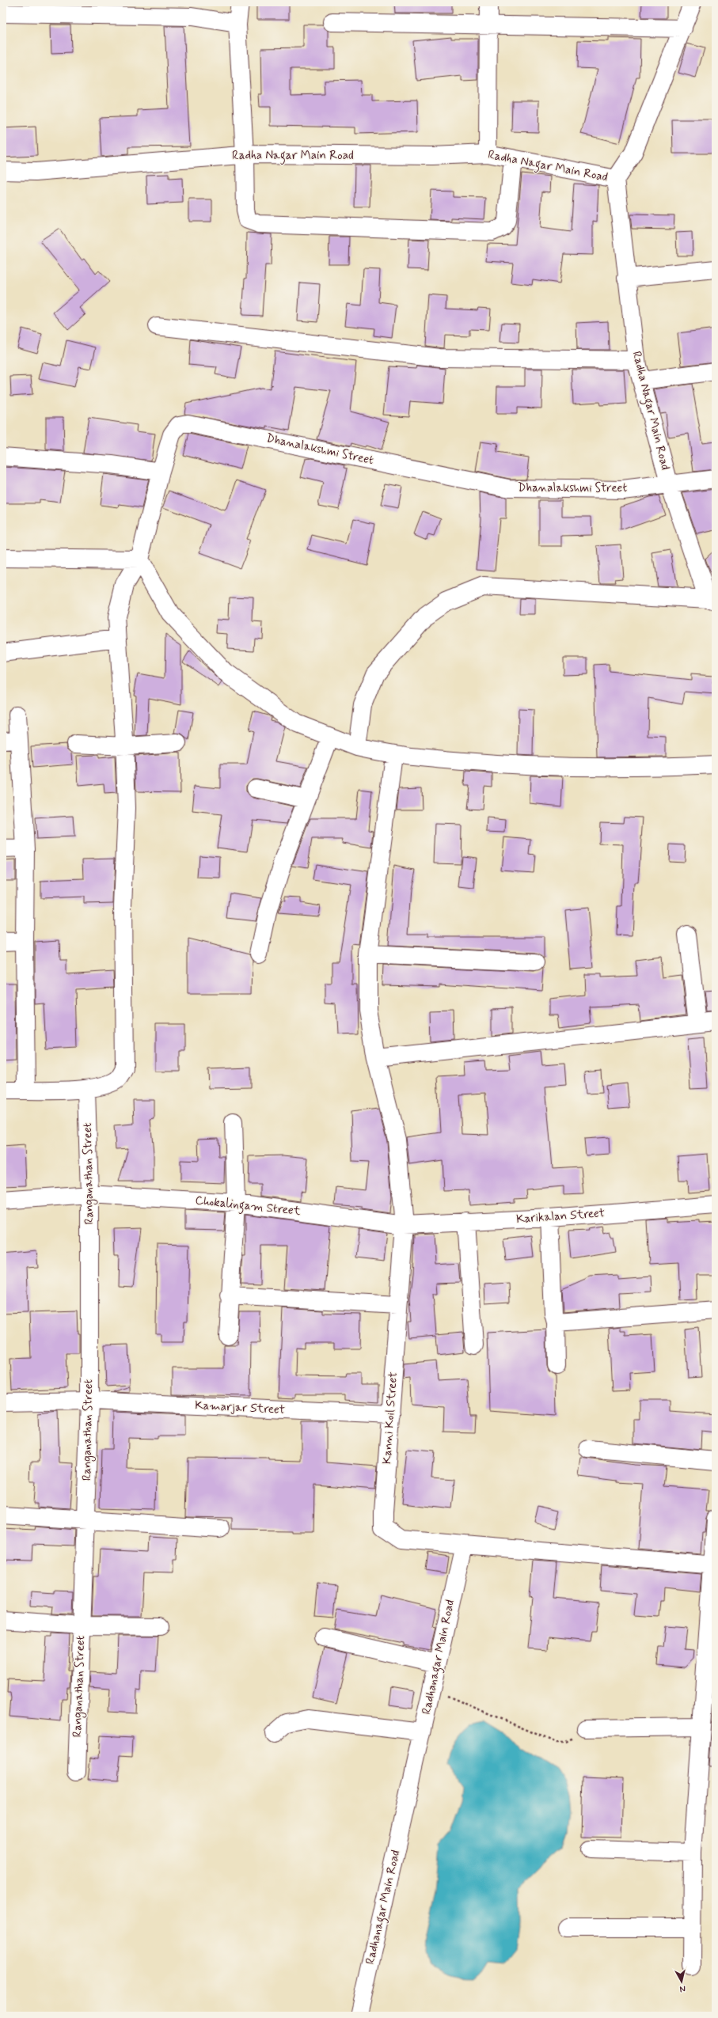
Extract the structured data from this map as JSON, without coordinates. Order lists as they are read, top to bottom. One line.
{"streets":{"street":["Radha Nagar Main Road","Dhanalakshmi Street","Ranganathan Street","Chokalingam Street","Karikalan Street","Kamarjar Street","Kanni Koil Street","Radhanagar Main Road"]},"crossings":[["Radha Nagar Main Road","Dhanalakshmi Street"],["Dhanalakshmi Street","Ranganathan Street"],["Ranganathan Street","Chokalingam Street"],["Ranganathan Street","Kamarjar Street"],["Chokalingam Street","Karikalan Street"],["Chokalingam Street","Kanni Koil Street"],["Karikalan Street","Kanni Koil Street"],["Kamarjar Street","Kanni Koil Street"],["Kanni Koil Street","Radhanagar Main Road"]],"north":"bottom"}
